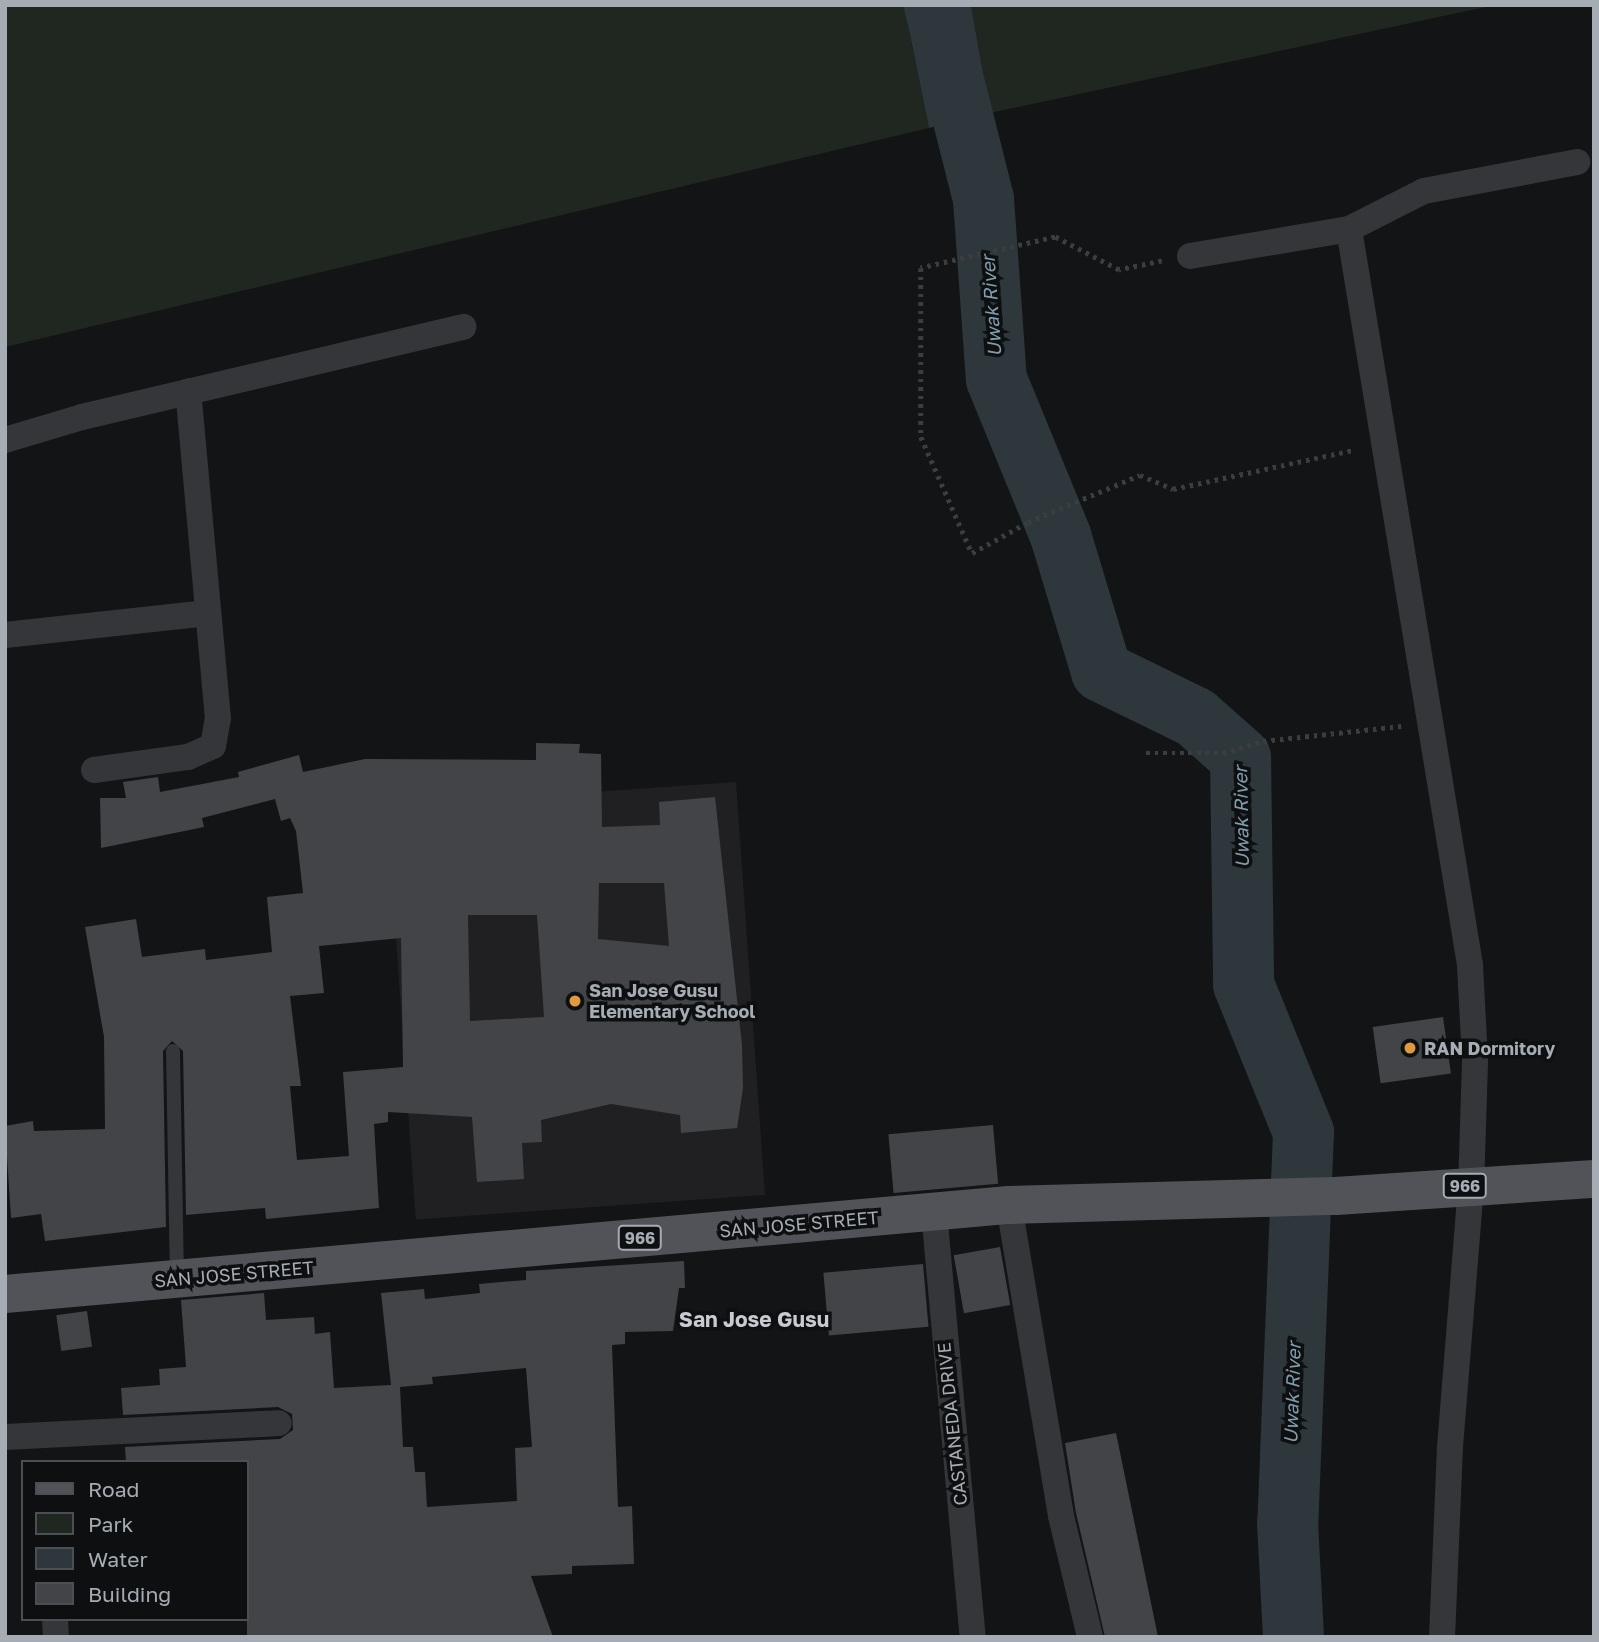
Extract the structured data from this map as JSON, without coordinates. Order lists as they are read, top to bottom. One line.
{"streets":{"main road":["966","SAN JOSE STREET"],"street":["CASTANEDA DRIVE"]},"crossings":[["SAN JOSE STREET","CASTANEDA DRIVE"]],"districts":["San Jose Gusu"],"water":["Uwak River"],"places":["San Jose Gusu Elementary School","RAN Dormitory"],"legend":["Road","Park","Water","Building"]}
